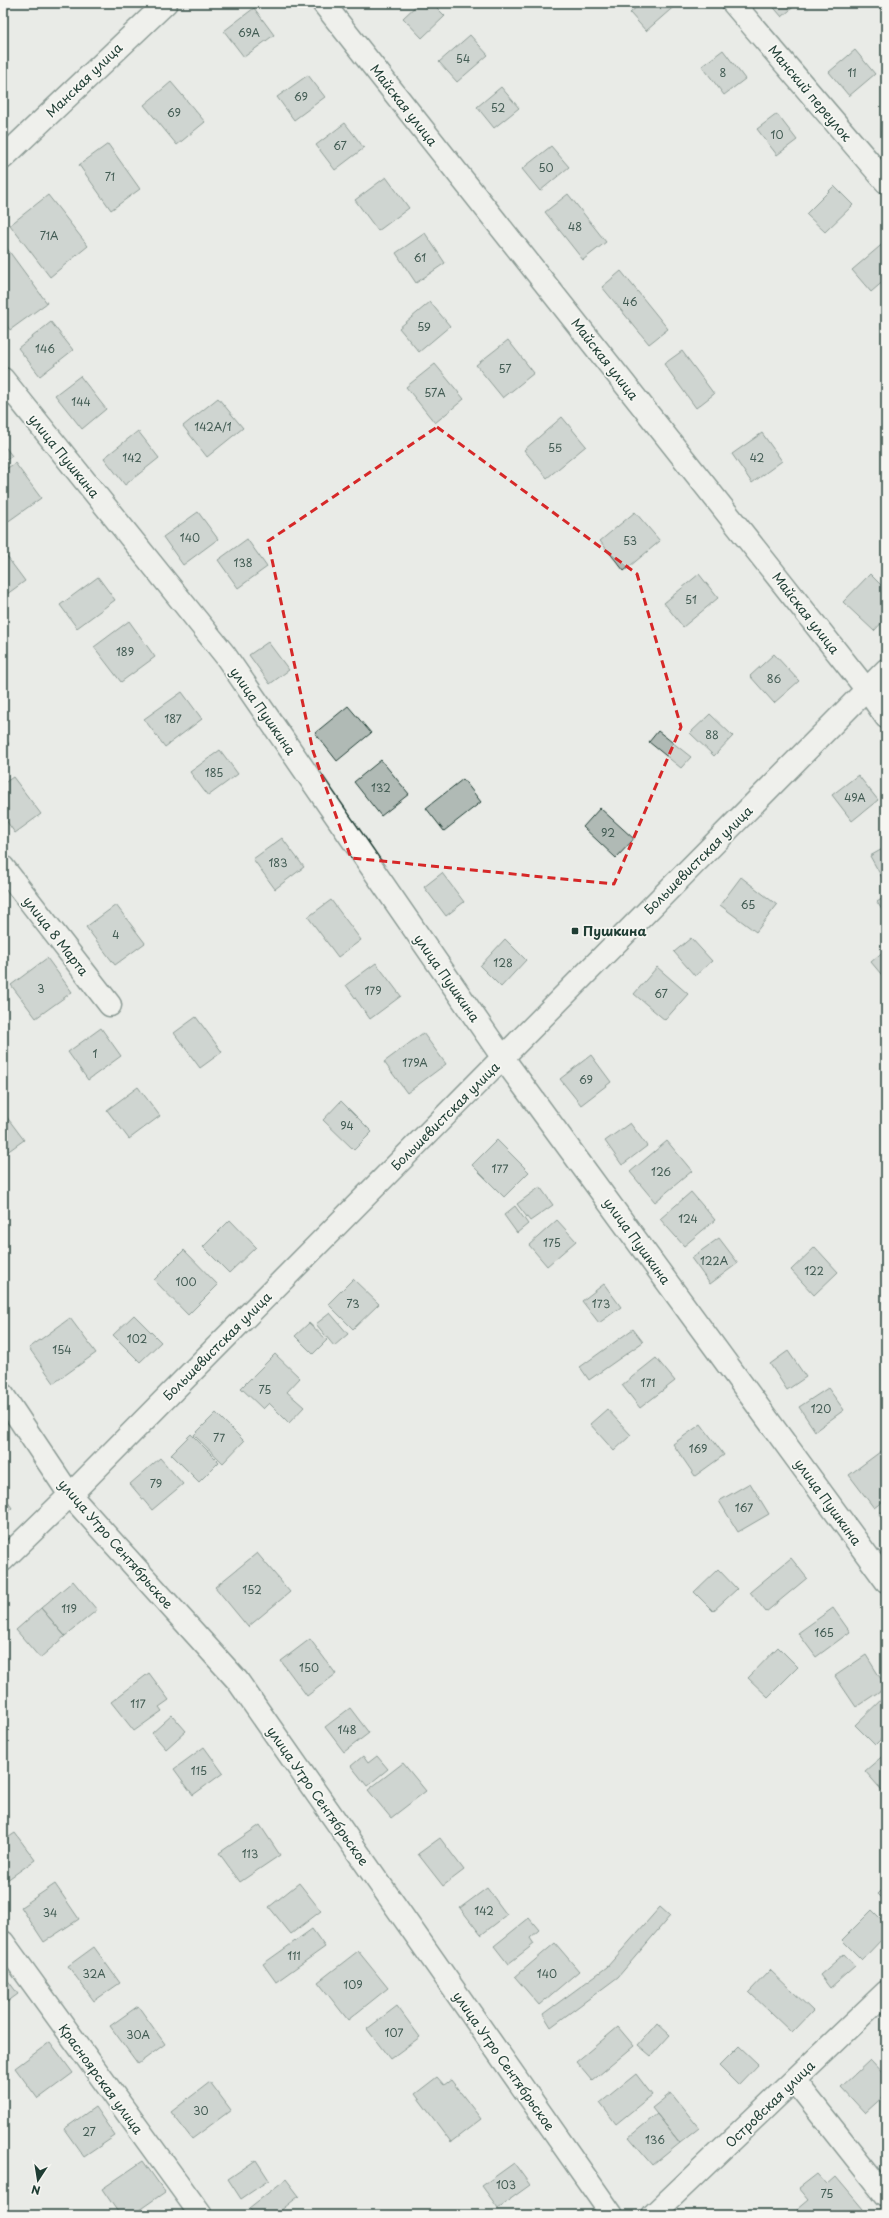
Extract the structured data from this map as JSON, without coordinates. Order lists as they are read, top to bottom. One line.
{"streets":{"street":["Манская улица","Манский переулок","Майская улица","улица Пушкина","Большевистская улица","улица 8 Марта","улица Утро Сентябрьское","Красноярская улица","Островская улица"]},"crossings":[["Майская улица","Большевистская улица"],["улица Пушкина","Большевистская улица"],["Большевистская улица","улица Утро Сентябрьское"]],"places":{"transit":["Пушкина"]},"house_numbers":["69А","54","8","11","69","52","69","10","67","50","71","48","71А","61","46","59","146","57","57А","144","142А/1","55","142","42","140","53","138","51","189","86","187","88","185","132","49А","92","183","65","4","128","3","179","67","1","179А","69","94","177","126","124","175","122А","122","100","73","173","102","154","171","75","120","77","169","79","167","152","119","165","150","117","148","115","113","142","34","111","32А","140","109","107","30А","30","27","136","103","75"],"north":"bottom"}
